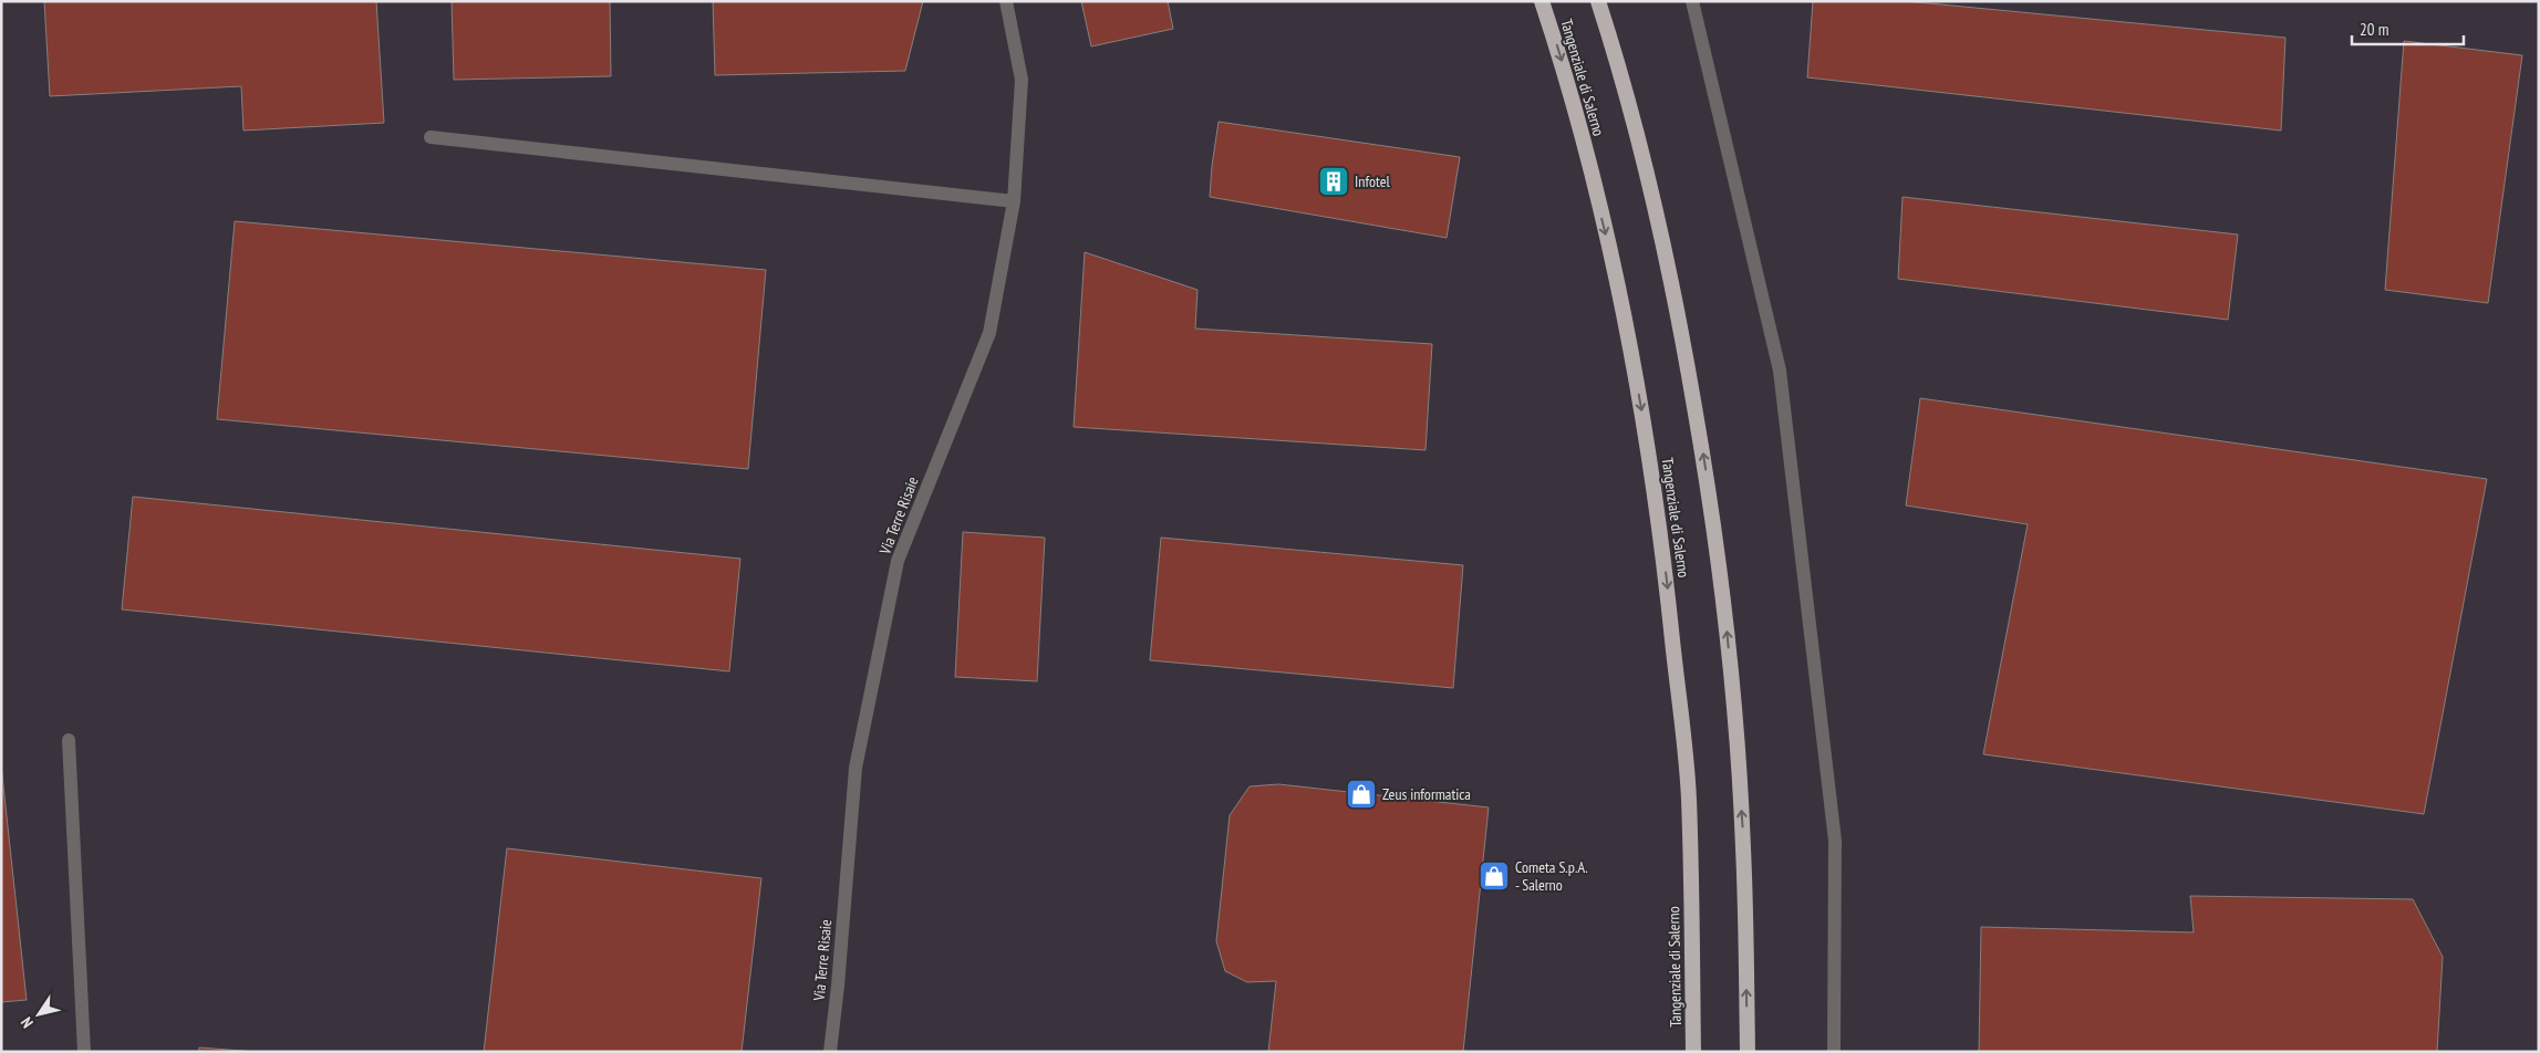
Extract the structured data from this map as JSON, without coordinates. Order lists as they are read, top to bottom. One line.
{"streets":{"highway":["Tangenziale di Salerno"],"street":["Via Terre Risaie"]},"places":{"building":["Infotel"],"shop":["Zeus informatica","Cometa S.p.A. - Salerno"]},"scale_bar":"20 m","north":"bottom left"}
